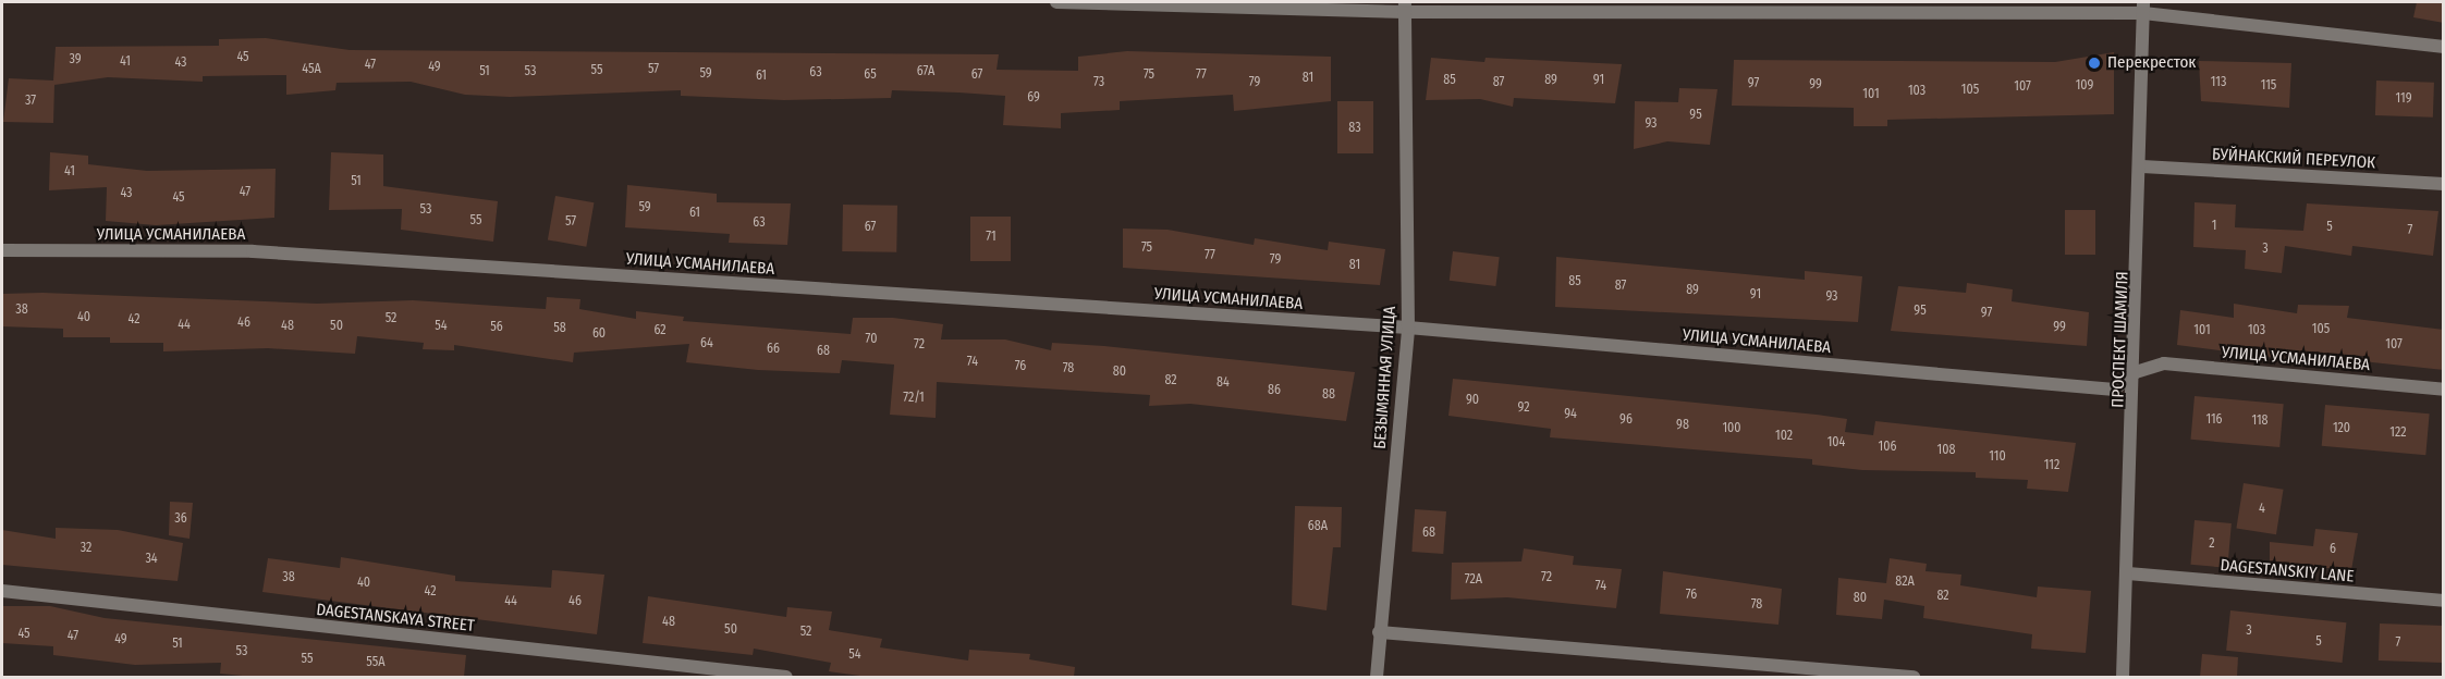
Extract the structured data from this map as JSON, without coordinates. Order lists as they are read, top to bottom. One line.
{"streets":{"street":["БУЙНАКСКИЙ ПЕРЕУЛОК","УЛИЦА УСМАНИЛАЕВА","ПРОСПЕКТ ШАМИЛЯ","БЕЗЫМЯННАЯ УЛИЦА","DAGESTANSKIY LANE","DAGESTANSKAYA STREET"]},"crossings":[["БУЙНАКСКИЙ ПЕРЕУЛОК","ПРОСПЕКТ ШАМИЛЯ"],["УЛИЦА УСМАНИЛАЕВА","ПРОСПЕКТ ШАМИЛЯ"],["УЛИЦА УСМАНИЛАЕВА","БЕЗЫМЯННАЯ УЛИЦА"],["ПРОСПЕКТ ШАМИЛЯ","DAGESTANSKIY LANE"]],"places":["Перекресток"],"house_numbers":["45","39","41","43","47","49","45А","57","55","51","53","67А","63","59","65","67","75","77","61","81","85","89","91","73","79","87","113","97","99","109","115","107","105","103","101","69","119","37","95","93","83","41","51","47","43","45","59","53","61","55","57","63","1","67","5","7","71","75","3","77","79","81","85","87","89","91","93","38","95","97","40","52","42","46","44","48","50","54","56","99","58","105","62","101","103","60","70","64","72","107","66","68","74","76","78","80","82","84","86","88","72/1","90","92","94","96","116","118","98","100","120","122","102","104","106","108","110","112","4","36","68А","68","2","32","6","34","38","72","72А","82А","40","74","42","76","82","80","44","46","78","48","50","3","52","45","47","49","5","7","51","53","54","55","55А"]}
